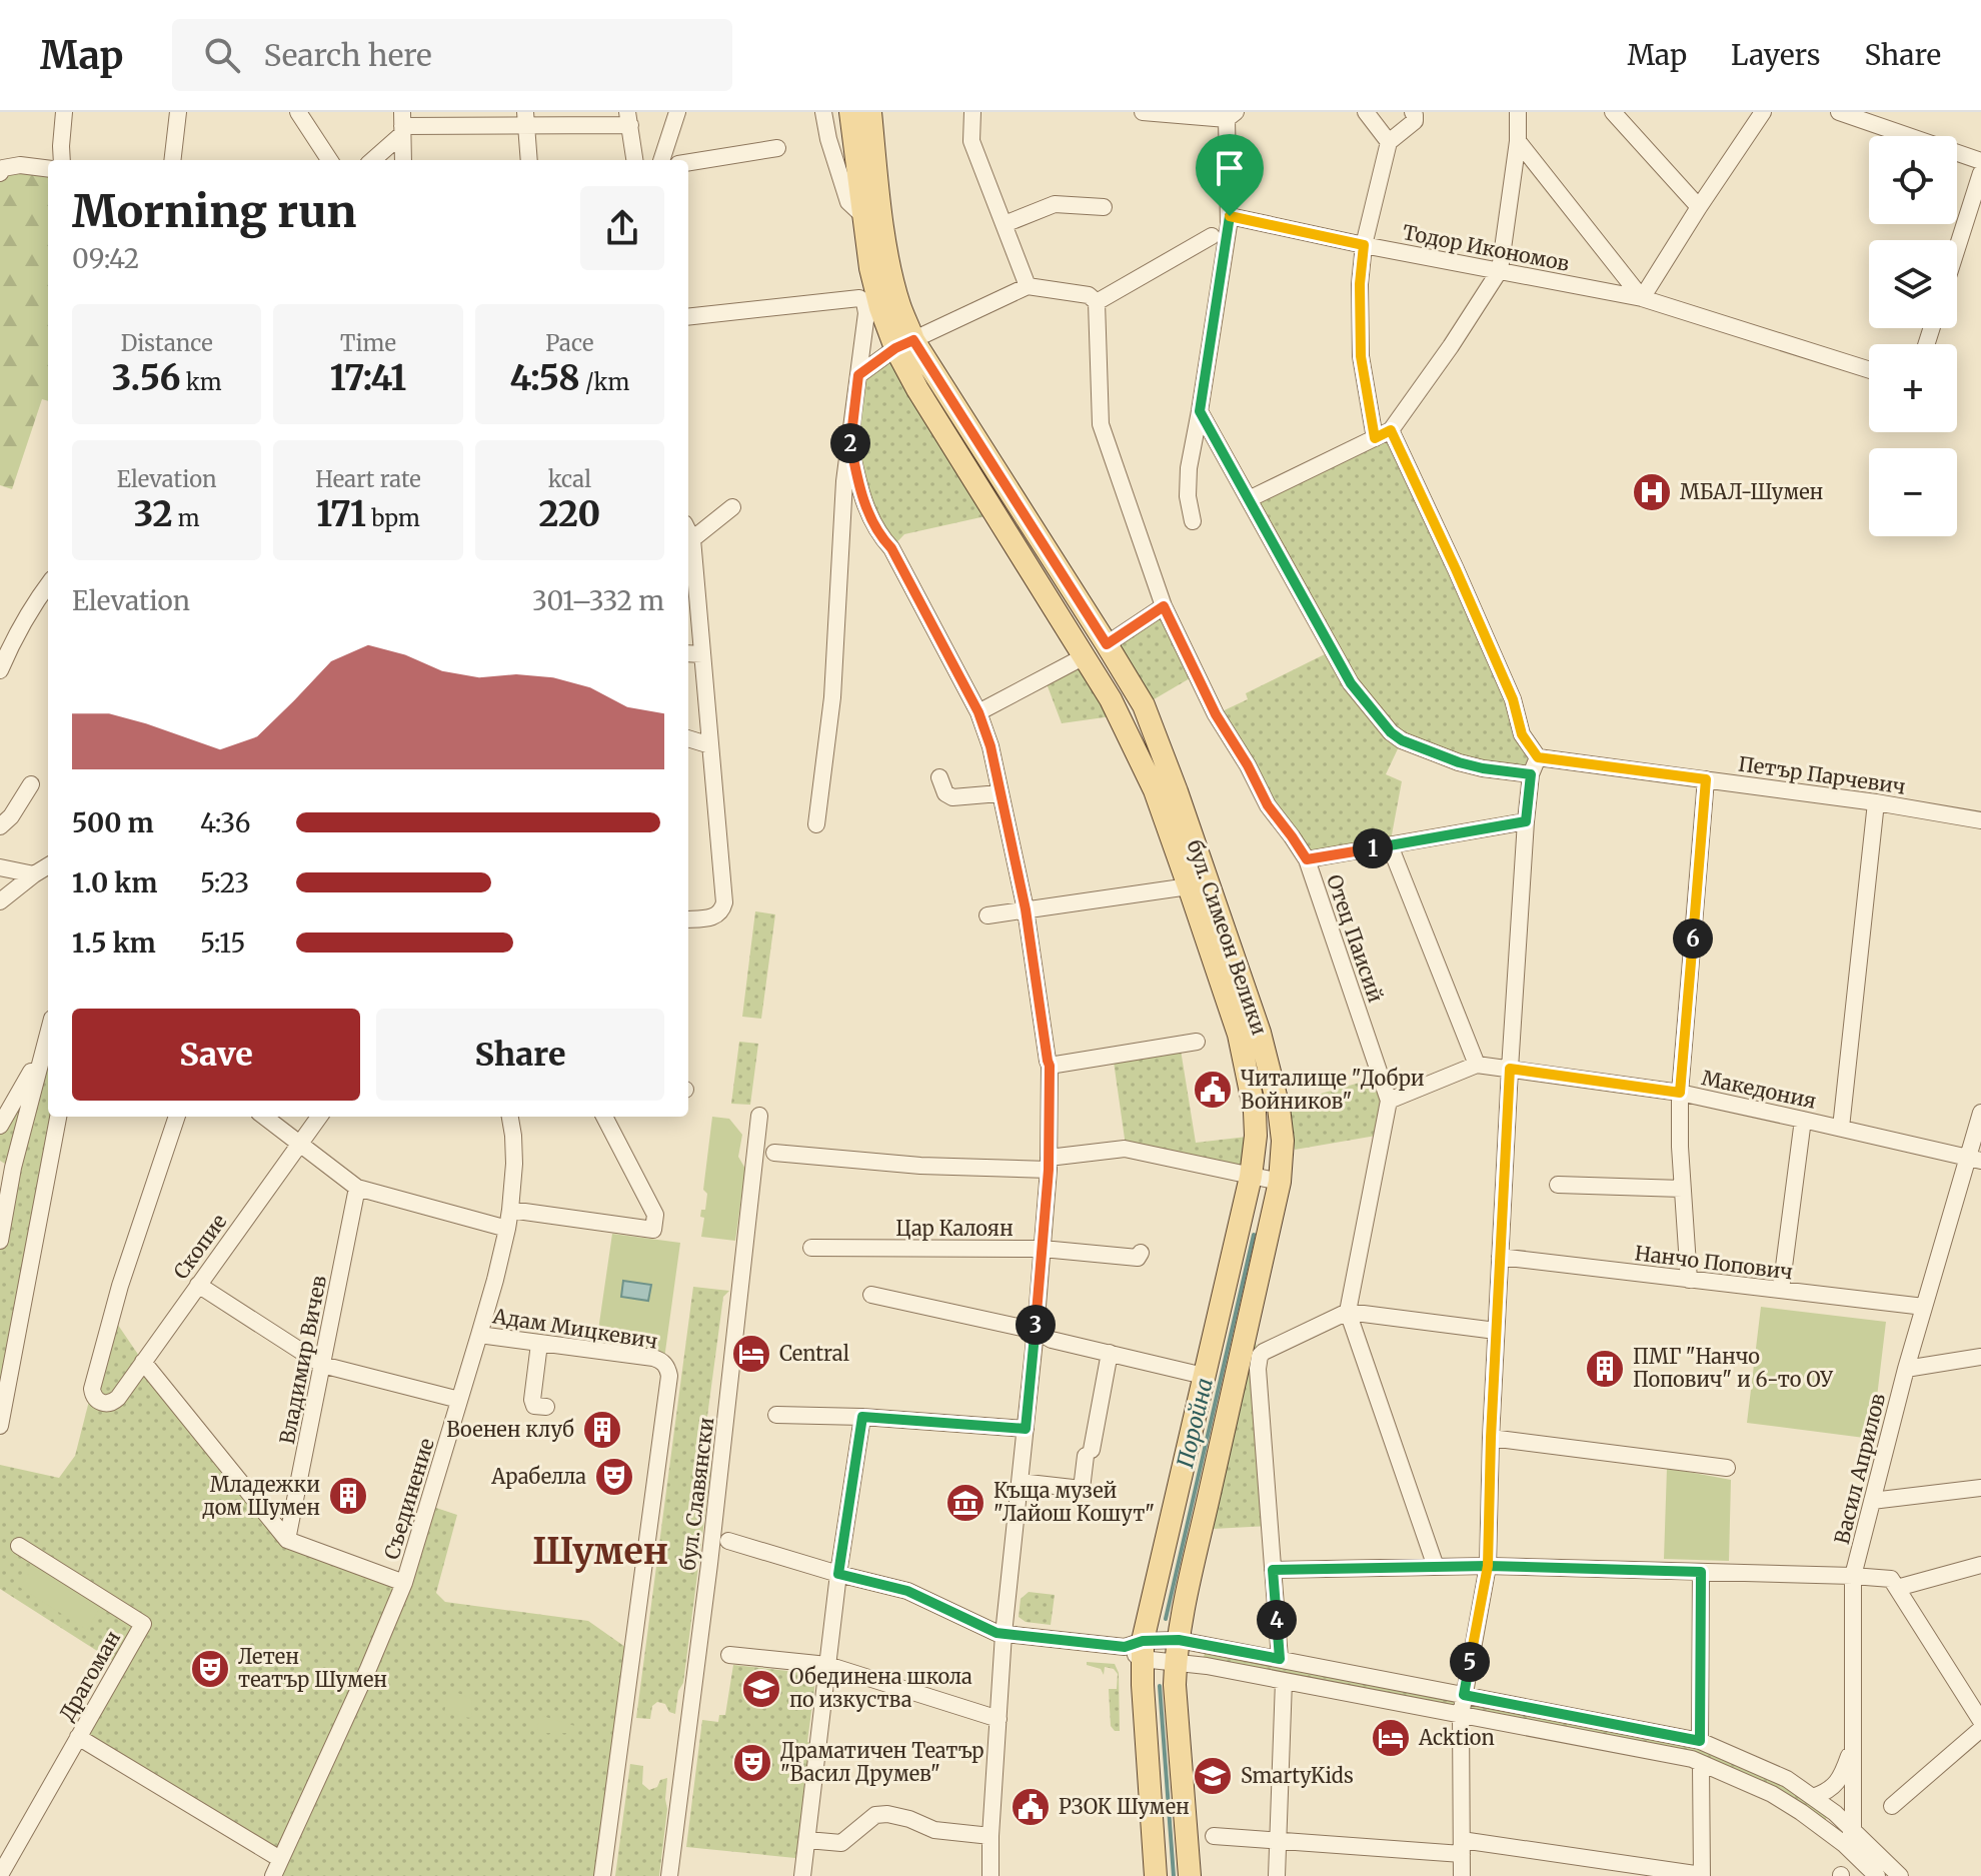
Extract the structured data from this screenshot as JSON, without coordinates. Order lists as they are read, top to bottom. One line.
{"streets":{"main road":["бул. Симеон Велики"],"street":["Тодор Икономов","Петър Парчевич","Отец Паисий","Македония","Цар Калоян","Скопие","Нанчо Попович","Адам Мицкевич","Владимир Вичев","Васил Априлов","бул. Славянски","Съединение","Драгоман"]},"crossings":[["Отец Паисий","Македония"],["Македония","Васил Априлов"],["Нанчо Попович","Васил Априлов"],["Адам Мицкевич","Съединение"]],"districts":["Шумен"],"water":["Поройна"],"places":{"hospital":["МБАЛ-Шумен"],"public building":["Читалище \"Добри Войников\"","РЗОК Шумен"],"hotel":["Central","Acktion"],"building":["ПМГ \"Нанчо Попович\" и 6-то ОУ","Военен клуб","Младежки дом Шумен"],"theatre":["Арабелла","Летен театър Шумен","Драматичен Театър \"Васил Друмев\""],"museum":["Къща музей \"Лайош Кошут\""],"school or university":["Обединена школа по изкуства","SmartyKids"]},"page":{"header":"Map","search":"Search here","nav":["Map","Layers","Share"],"map_buttons":["+","−"],"heading":["Morning run","09:42"],"stats":[["Distance","3.56 km"],["Time","17:41"],["Pace","4:58 /km"],["Elevation","32 m"],["Heart rate","171 bpm"],["kcal","220"]],"pins":["2","1","6","3","4","5"],"chart":["Elevation","301–332 m"],"list":[{"name":"500 m","note":"4:36"},{"name":"1.0 km","note":"5:23"},{"name":"1.5 km","note":"5:15"}],"buttons":["Save","Share"]}}
